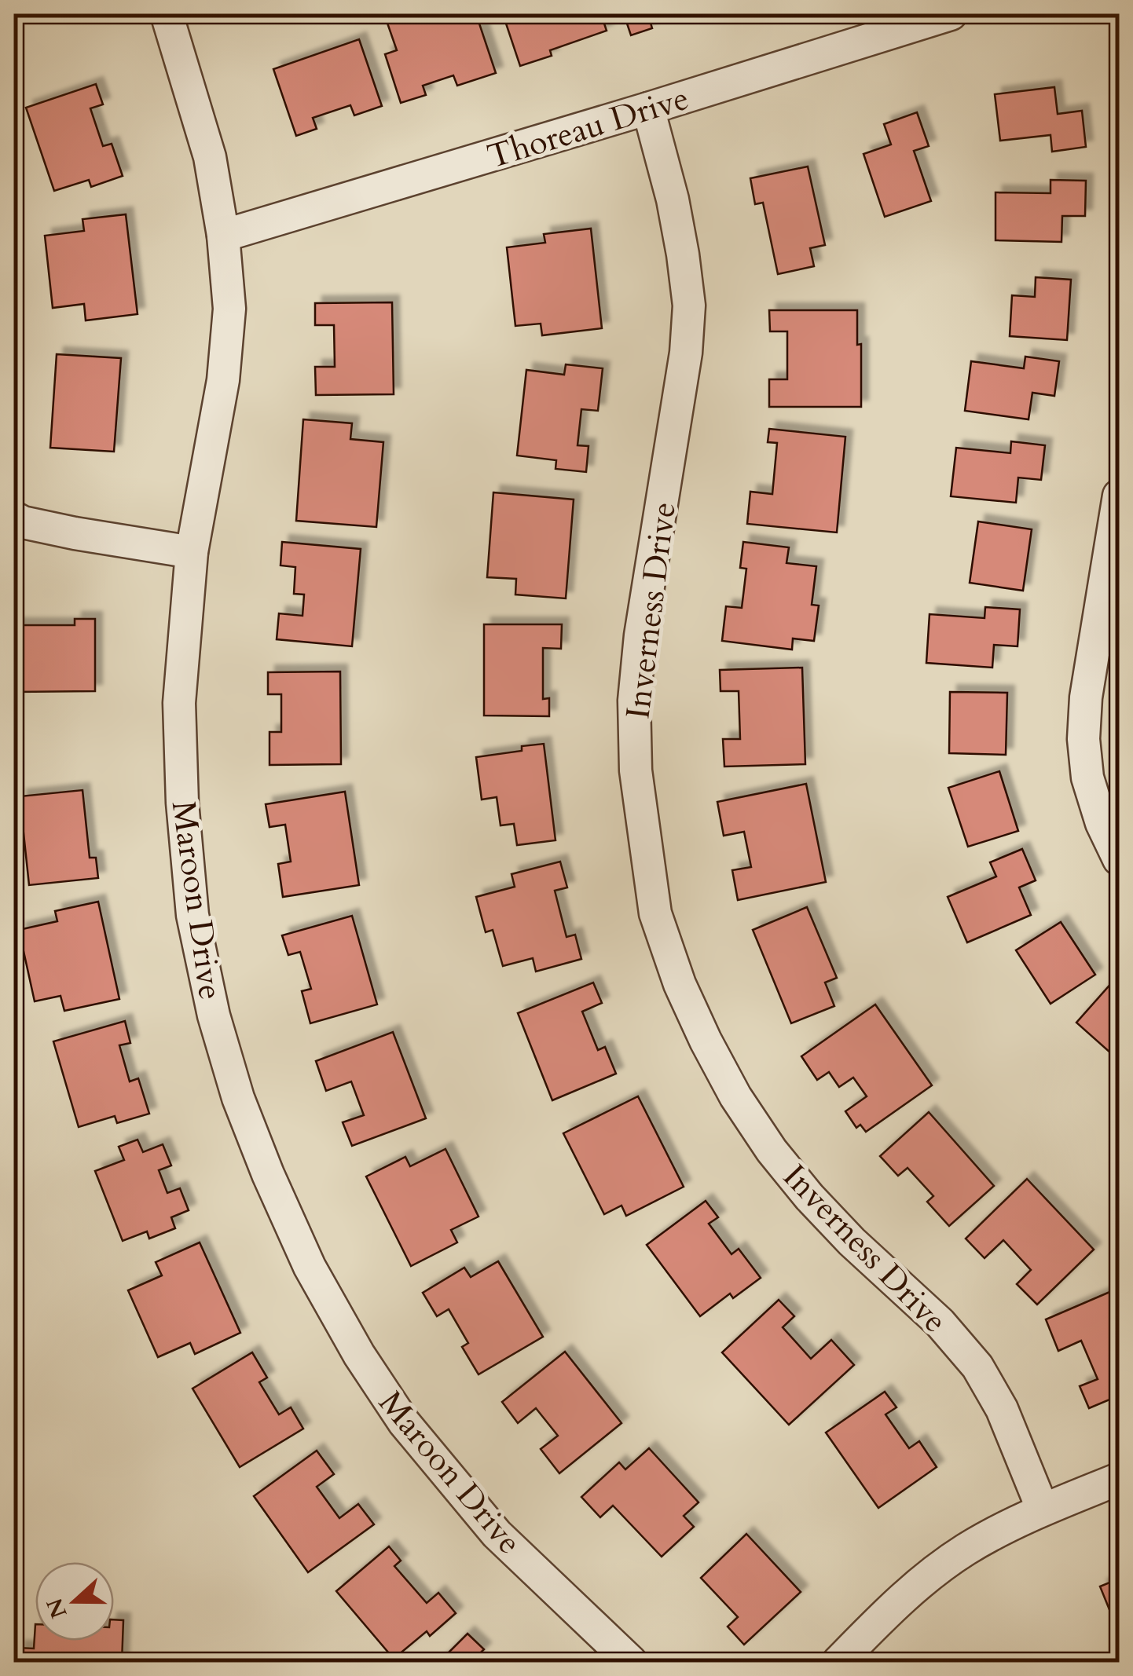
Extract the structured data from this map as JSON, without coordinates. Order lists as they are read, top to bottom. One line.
{"streets":{"street":["Thoreau Drive","Inverness Drive","Maroon Drive"]},"crossings":[["Thoreau Drive","Inverness Drive"],["Thoreau Drive","Maroon Drive"]],"north":"left"}
